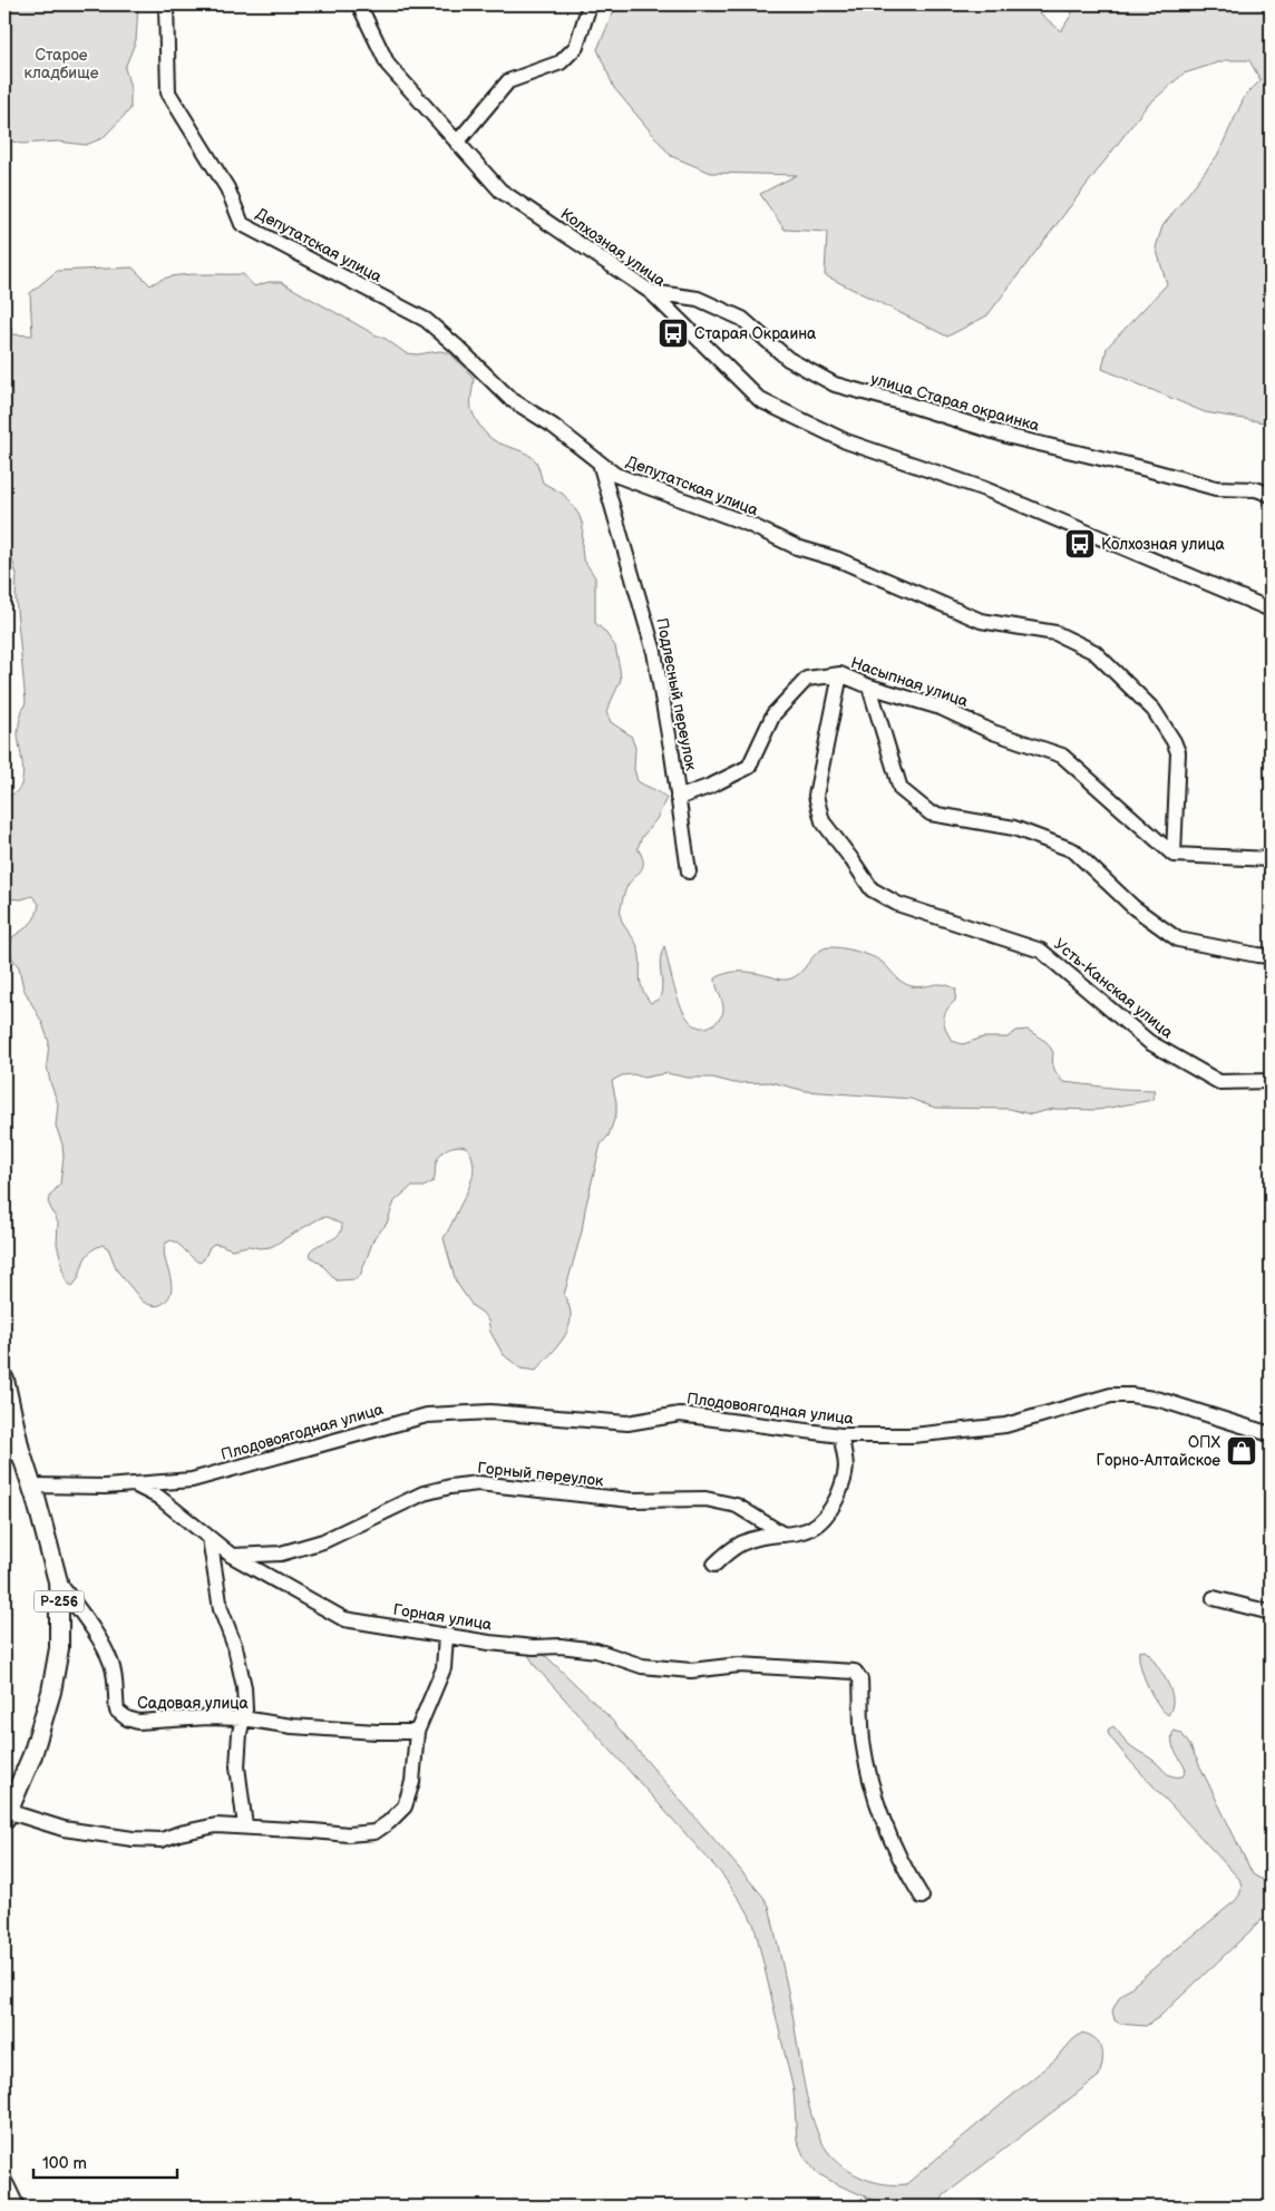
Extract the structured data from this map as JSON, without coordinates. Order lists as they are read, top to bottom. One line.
{"streets":{"main road":["Р-256"],"street":["Депутатская улица","Колхозная улица","улица Старая окраинка","Насыпная улица","Подлесный переулок","Усть-Канская улица","Плодовоягодная улица","Горный переулок","Горная улица","Садовая улица"]},"crossings":[["Депутатская улица","Насыпная улица"],["Депутатская улица","Подлесный переулок"],["Колхозная улица","улица Старая окраинка"],["Насыпная улица","Подлесный переулок"],["Насыпная улица","Усть-Канская улица"],["Плодовоягодная улица","Р-256"],["Плодовоягодная улица","Горная улица"],["Горный переулок","Горная улица"],["Р-256","Садовая улица"]],"parks":["Старое кладбище"],"places":{"bus stop":["Старая Окраина","Колхозная улица"],"shop":["ОПХ Горно-Алтайское"]},"scale_bar":"100 m"}
